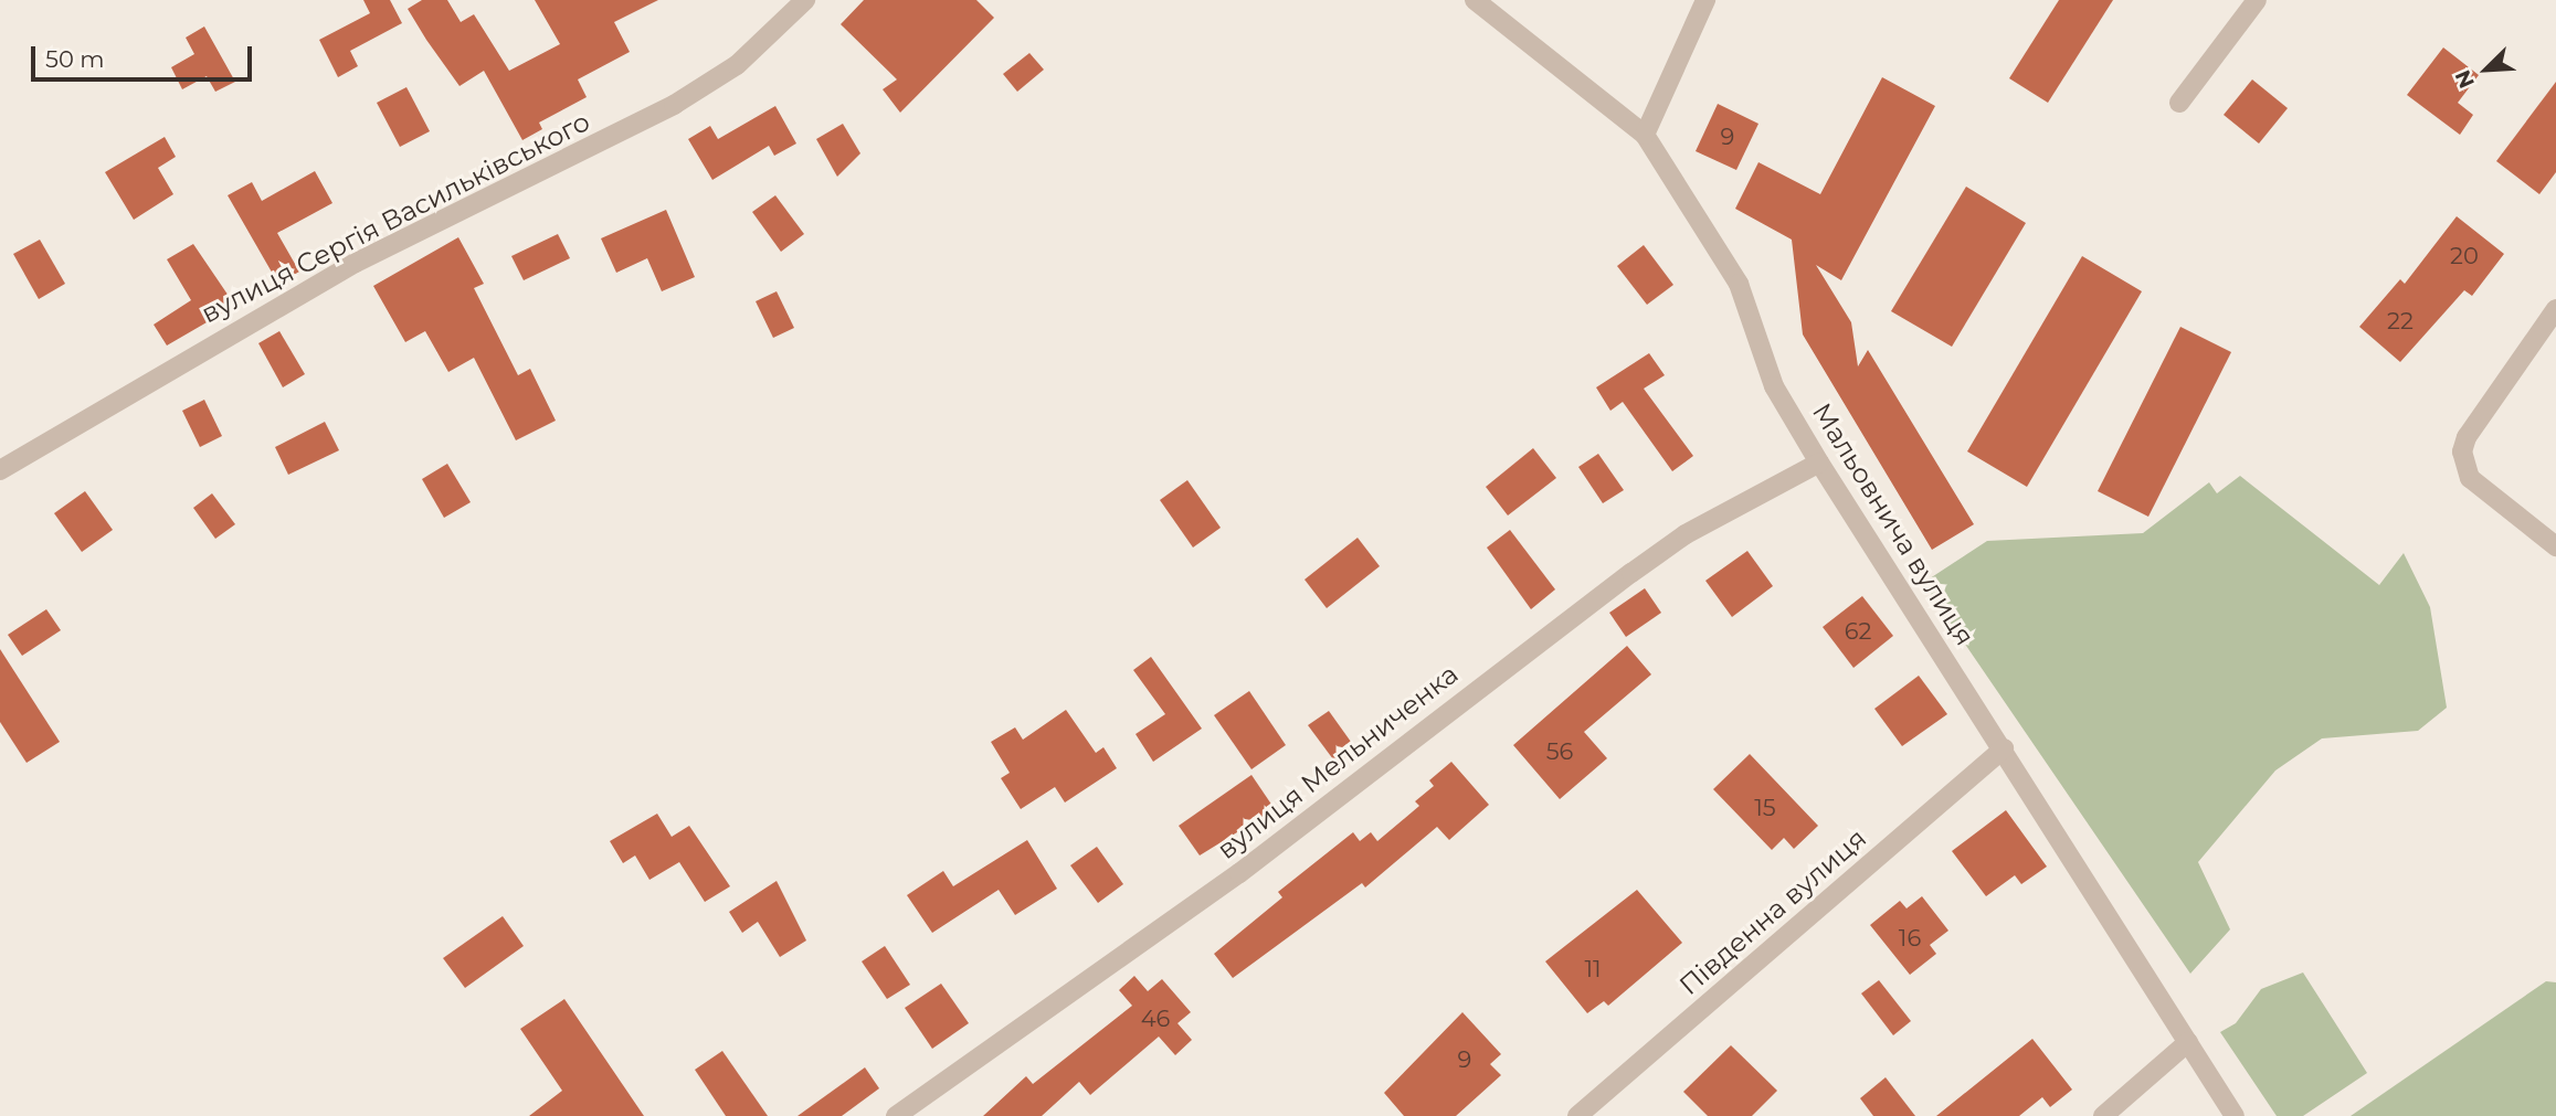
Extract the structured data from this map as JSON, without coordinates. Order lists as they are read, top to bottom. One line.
{"streets":{"street":["вулиця Сергія Васильківського","Мальовнича вулиця","вулиця Мельниченка","Південна вулиця"]},"crossings":[["Мальовнича вулиця","вулиця Мельниченка"],["Мальовнича вулиця","Південна вулиця"]],"house_numbers":["9","20","22","62","56","15","16","11","46","9"],"scale_bar":"50 m","north":"bottom left"}
